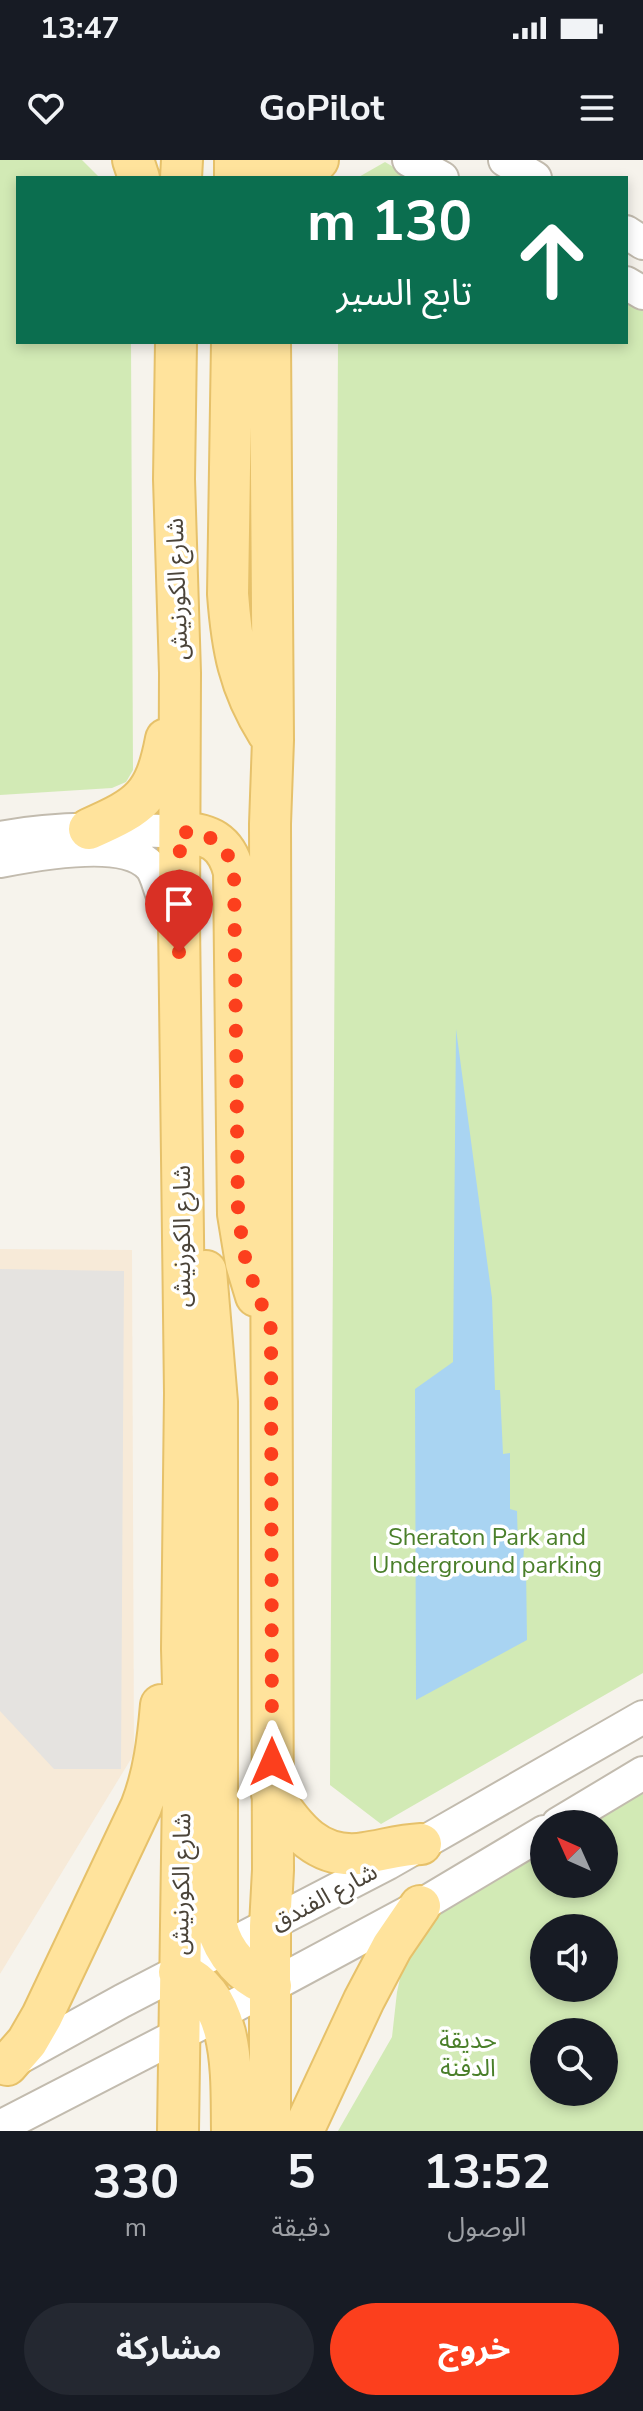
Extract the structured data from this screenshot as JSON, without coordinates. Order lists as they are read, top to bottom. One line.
{"streets":{"main road":["شارع الكورنيش"],"street":["شارع الفندق"]},"crossings":[["شارع الكورنيش","شارع الفندق"]],"parks":["Sheraton Park and Underground parking","حديقة الدفنة"],"north":"top left","page":{"status":"13:47","header":"GoPilot","turn":["130 m","تابع السير"],"eta":["13:52","الوصول","5","دقيقة","330","m"],"buttons":["خروج","مشاركة"]}}
